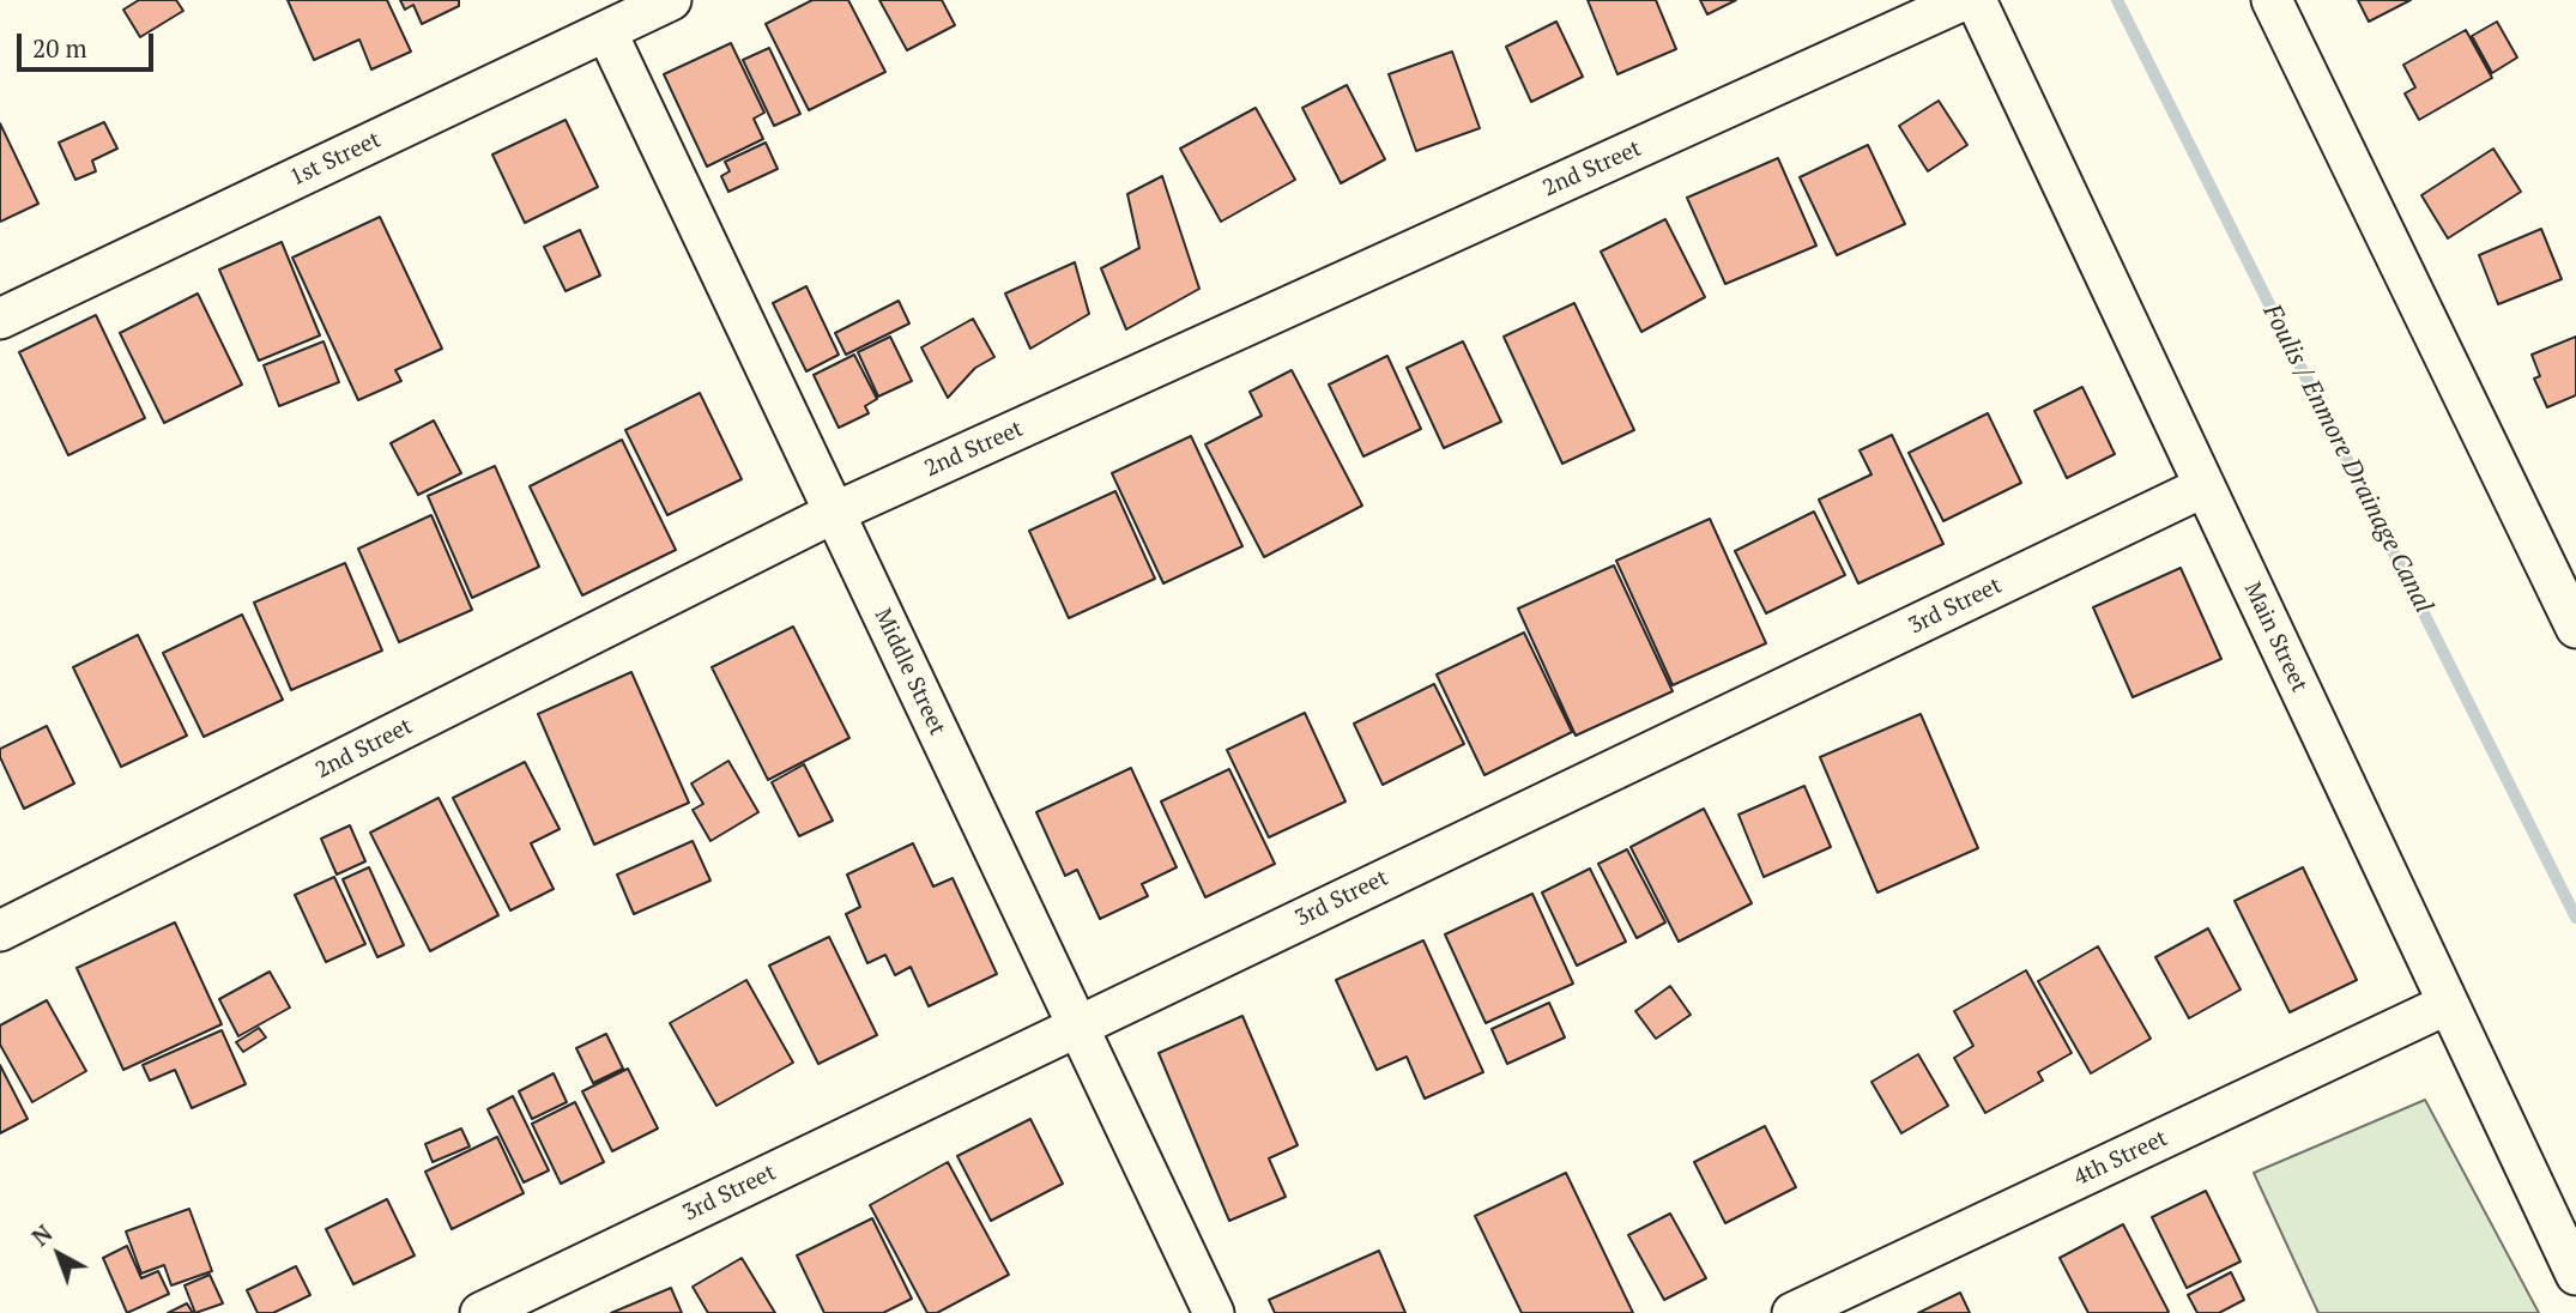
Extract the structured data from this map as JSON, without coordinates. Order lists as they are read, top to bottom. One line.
{"streets":{"street":["1st Street","2nd Street","3rd Street","Main Street","Middle Street","4th Street"]},"crossings":[["1st Street","Middle Street"],["2nd Street","Middle Street"],["3rd Street","Main Street"],["3rd Street","Middle Street"],["Main Street","4th Street"]],"water":["Foulis / Enmore Drainage Canal"],"scale_bar":"20 m","north":"top left"}
